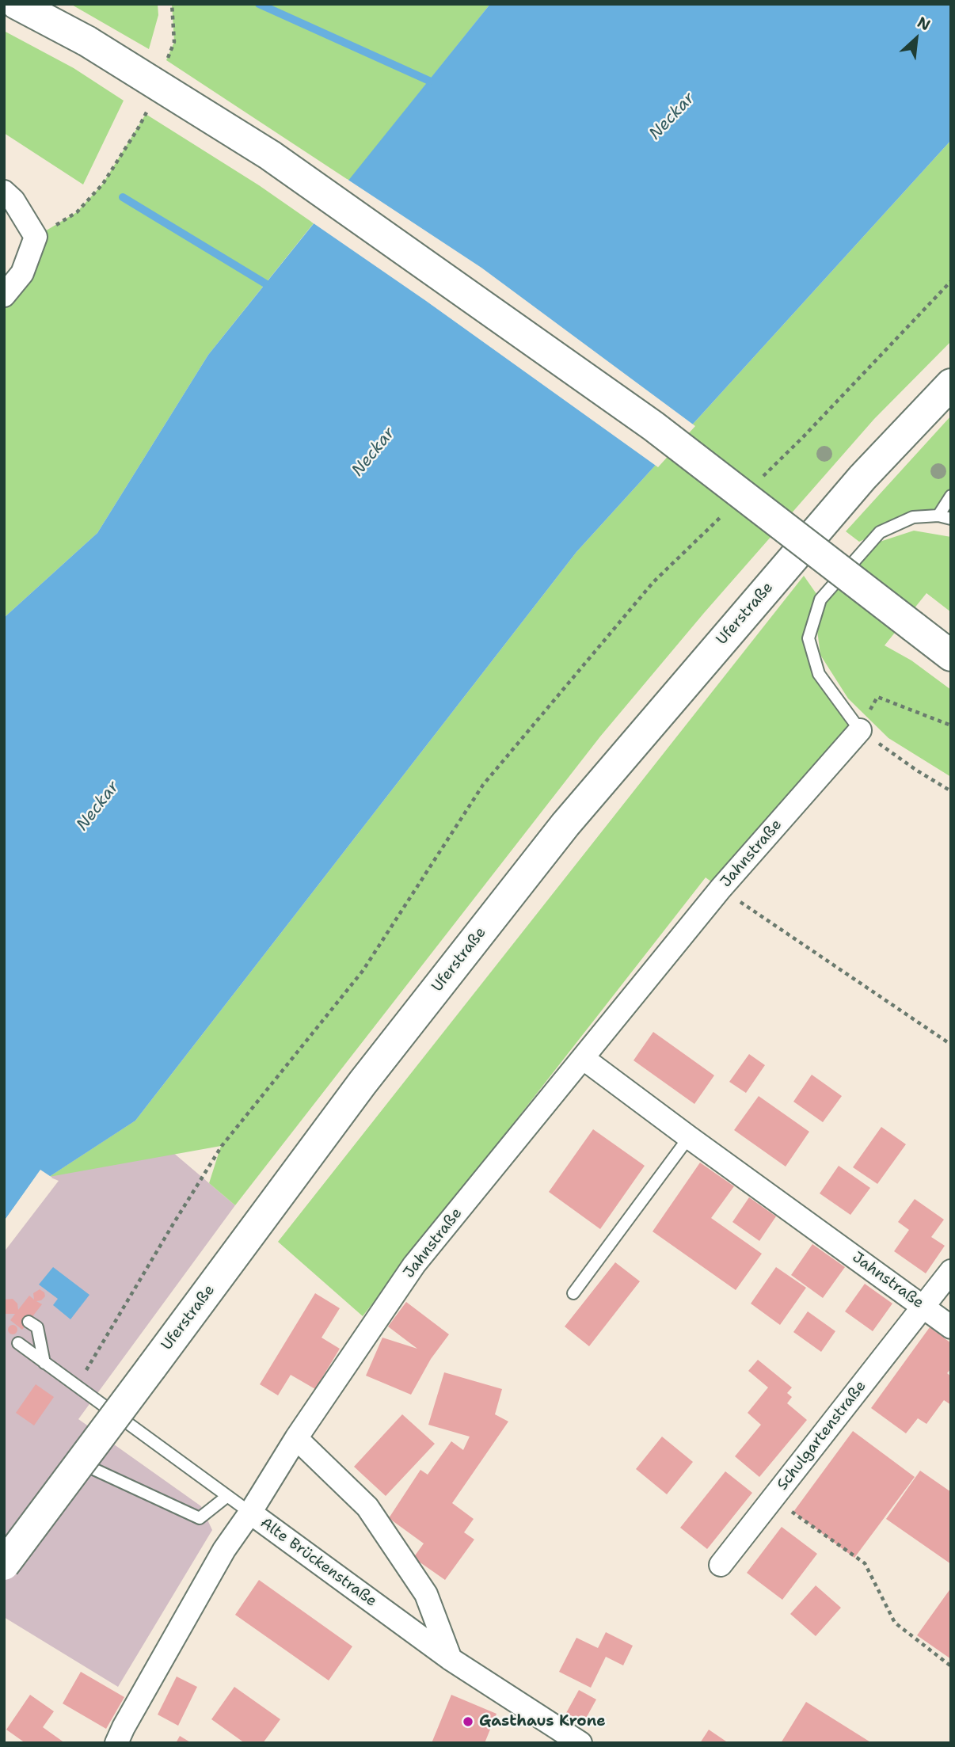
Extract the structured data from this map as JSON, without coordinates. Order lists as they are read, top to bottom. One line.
{"streets":{"main road":["Uferstraße"],"street":["Jahnstraße","Schulgartenstraße","Alte Brückenstraße"]},"crossings":[["Jahnstraße","Schulgartenstraße"],["Jahnstraße","Alte Brückenstraße"]],"water":["Neckar"],"places":["Gasthaus Krone"],"north":"top right"}
